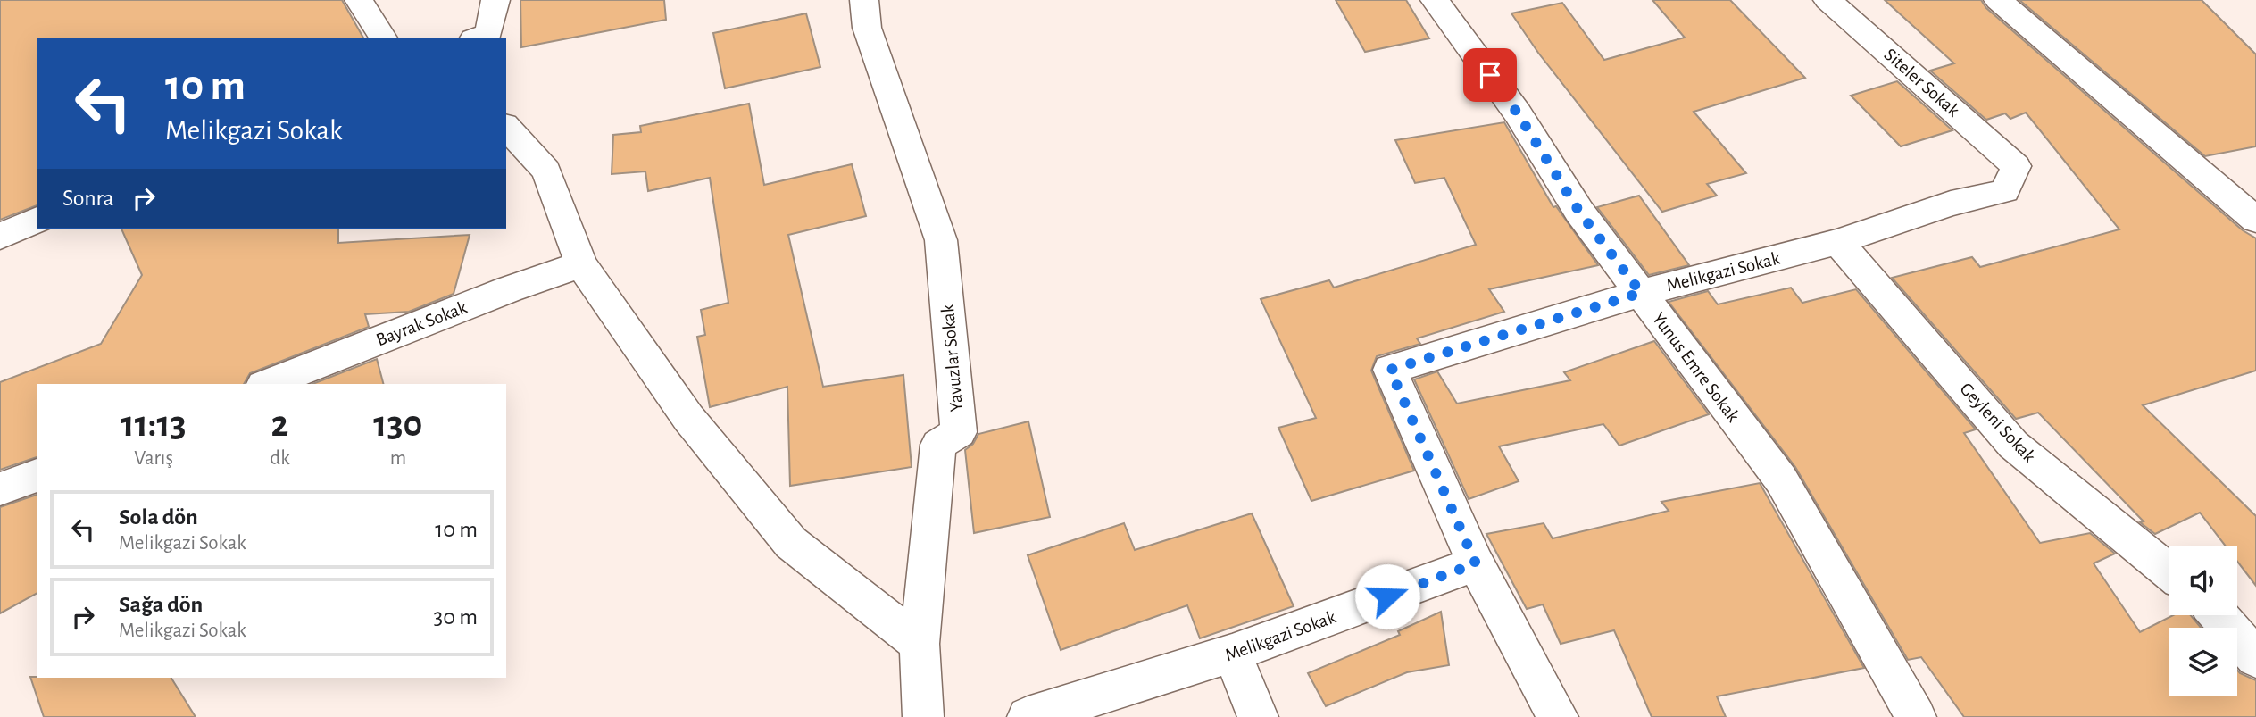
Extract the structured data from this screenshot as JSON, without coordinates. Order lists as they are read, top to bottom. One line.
{"streets":{"street":["Siteler Sokak","Melikgazi Sokak","Bayrak Sokak","Yavuzlar Sokak","Yunus Emre Sokak","Geyleni Sokak"]},"crossings":[["Siteler Sokak","Melikgazi Sokak"],["Melikgazi Sokak","Yunus Emre Sokak"],["Melikgazi Sokak","Geyleni Sokak"]],"page":{"turn":["10 m","Melikgazi Sokak"],"then":"Sonra","eta":["11:13","Varış","2","dk","130","m"],"list":[{"name":"Sola dön","note":"Melikgazi Sokak","value":"10 m"},{"name":"Sağa dön","note":"Melikgazi Sokak","value":"30 m"}]}}
